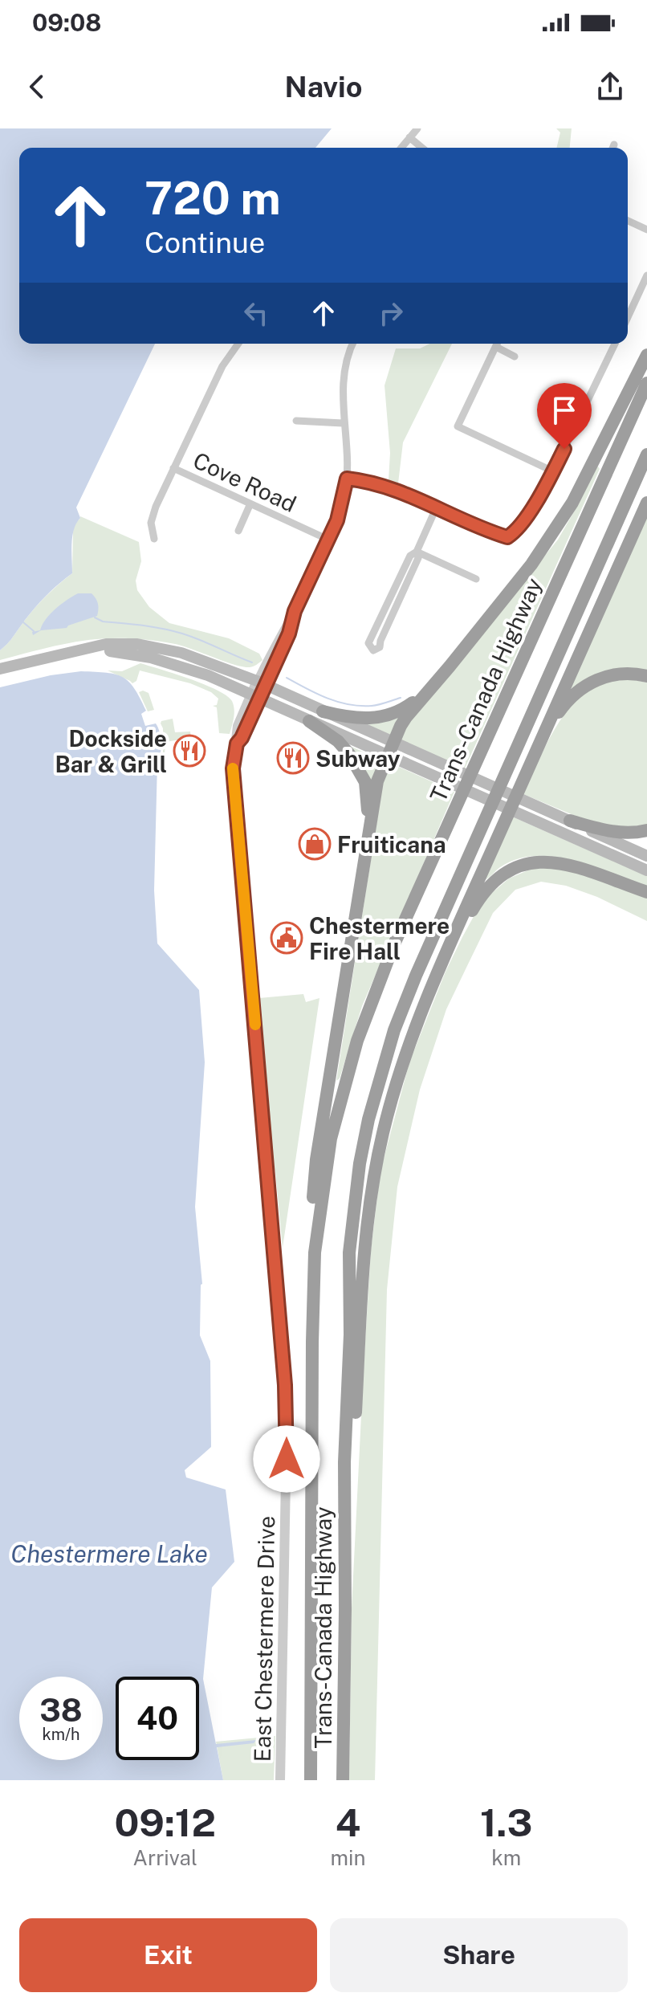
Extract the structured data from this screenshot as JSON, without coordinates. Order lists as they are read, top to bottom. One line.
{"streets":{"highway":["Trans-Canada Highway"],"street":["Cove Road","East Chestermere Drive"]},"water":["Chestermere Lake"],"places":{"restaurant":["Dockside Bar & Grill","Subway"],"shop":["Fruiticana"],"public building":["Chestermere Fire Hall"]},"page":{"status":"09:08","header":"Navio","turn":["720 m","Continue"],"speed":"38 km/h","limit":"40","eta":["09:12","Arrival","4","min","1.3","km"],"buttons":["Exit","Share"]}}
